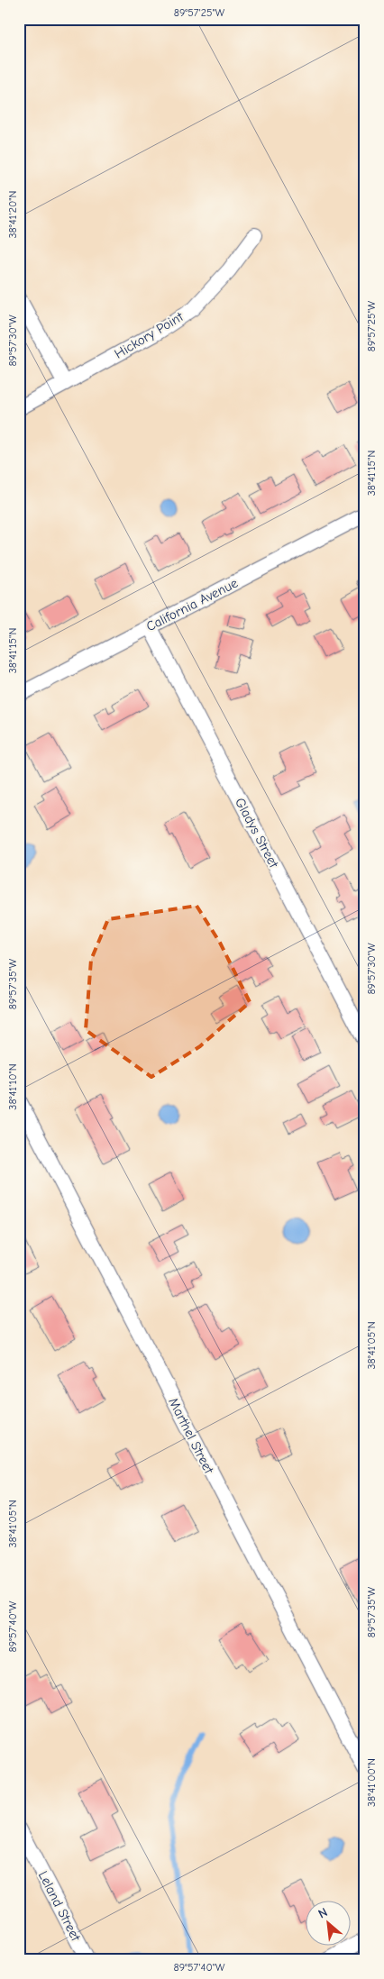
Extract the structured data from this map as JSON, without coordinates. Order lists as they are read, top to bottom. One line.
{"streets":{"street":["Hickory Point","California Avenue","Gladys Street","Marthel Street","Leland Street"]},"crossings":[["California Avenue","Gladys Street"]],"north":"top left","coordinates":["89°57'25\"W","38°41'20\"N","89°57'30\"W","38°41'15\"N","89°57'35\"W","38°41'10\"N","38°41'05\"N","89°57'40\"W","38°41'00\"N"]}
